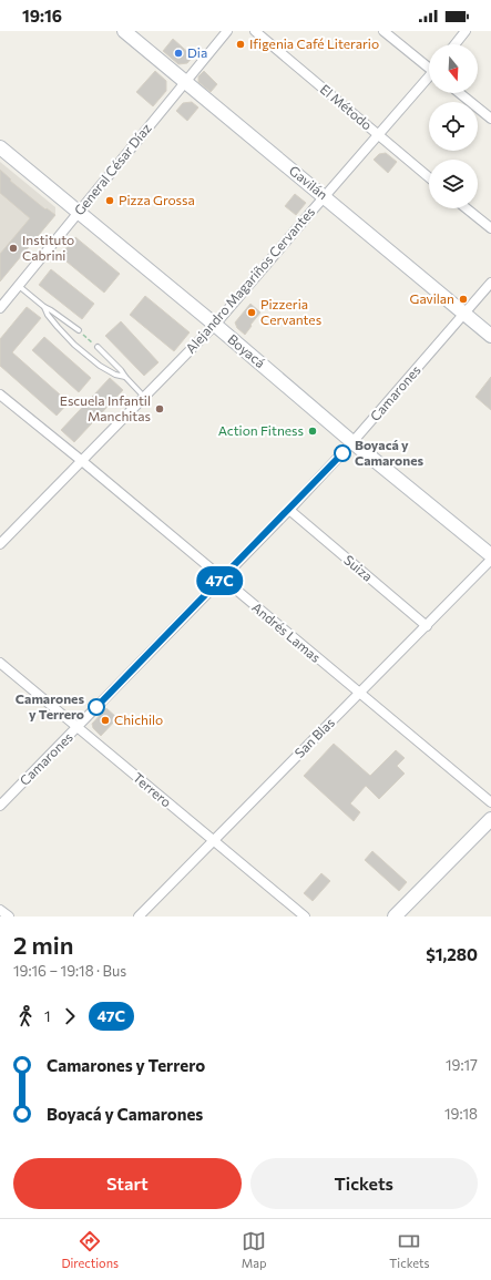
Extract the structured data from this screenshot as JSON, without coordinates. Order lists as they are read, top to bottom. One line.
{"streets":{"street":["El Método","General César Díaz","Gavilán","Alejandro Magariños Cervantes","Boyacá","Camarones","Suiza","Andrés Lamas","San Blas","Terrero"]},"crossings":[["El Método","Alejandro Magariños Cervantes"],["General César Díaz","Gavilán"],["General César Díaz","Boyacá"],["Gavilán","Alejandro Magariños Cervantes"],["Gavilán","Camarones"],["Alejandro Magariños Cervantes","Boyacá"],["Alejandro Magariños Cervantes","Andrés Lamas"],["Boyacá","Camarones"],["Camarones","Suiza"],["Camarones","Andrés Lamas"],["Camarones","Terrero"],["Suiza","San Blas"],["Andrés Lamas","San Blas"],["San Blas","Terrero"]],"places":["Ifigenia Café Literario","Dia","Pizza Grossa","Instituto Cabrini","Gavilan","Pizzeria Cervantes","Escuela Infantil Manchitas","Action Fitness","Boyacá y Camarones","Camarones y Terrero","Chichilo"],"lines":["bus line 47C"],"north":"bottom","page":{"status":"19:16","on_map":"47C","heading":["2 min","19:16 – 19:18 · Bus","$1,280"],"legs":["1","47C"],"list":[{"name":"Camarones y Terrero","value":"19:17"},{"name":"Boyacá y Camarones","value":"19:18"}],"buttons":["Start","Tickets"],"tabs":["Directions","Map","Tickets"]}}
